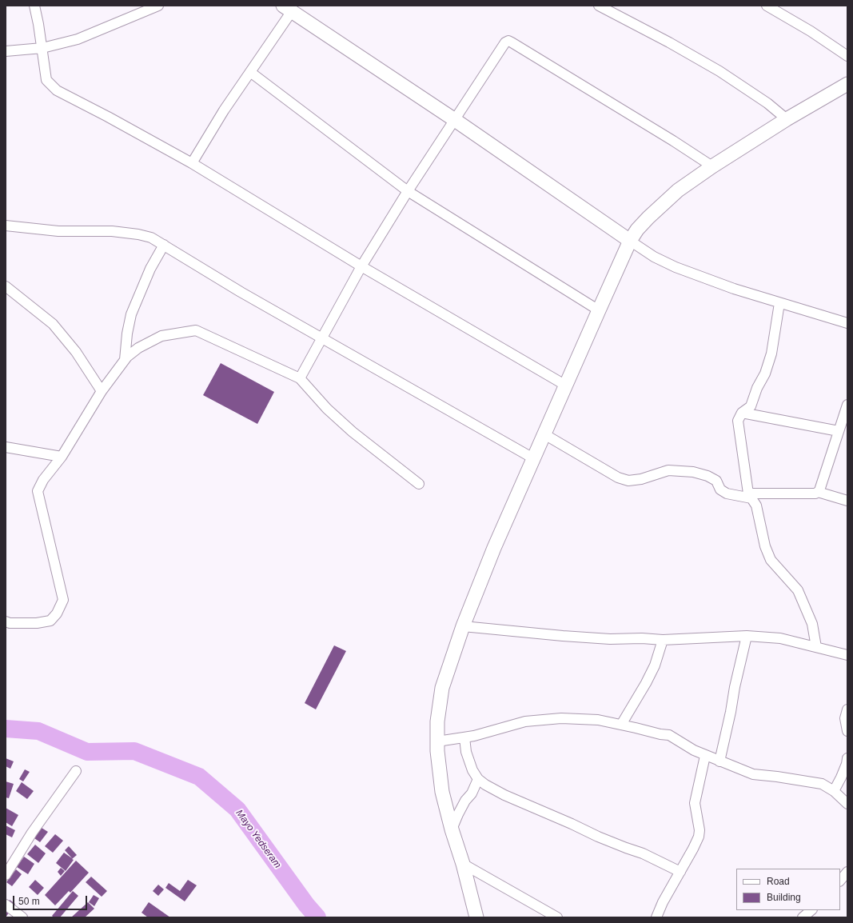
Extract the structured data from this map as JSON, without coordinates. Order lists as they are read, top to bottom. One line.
{"water":["Mayo Yedseram"],"legend":["Road","Building"],"scale_bar":"50 m"}
